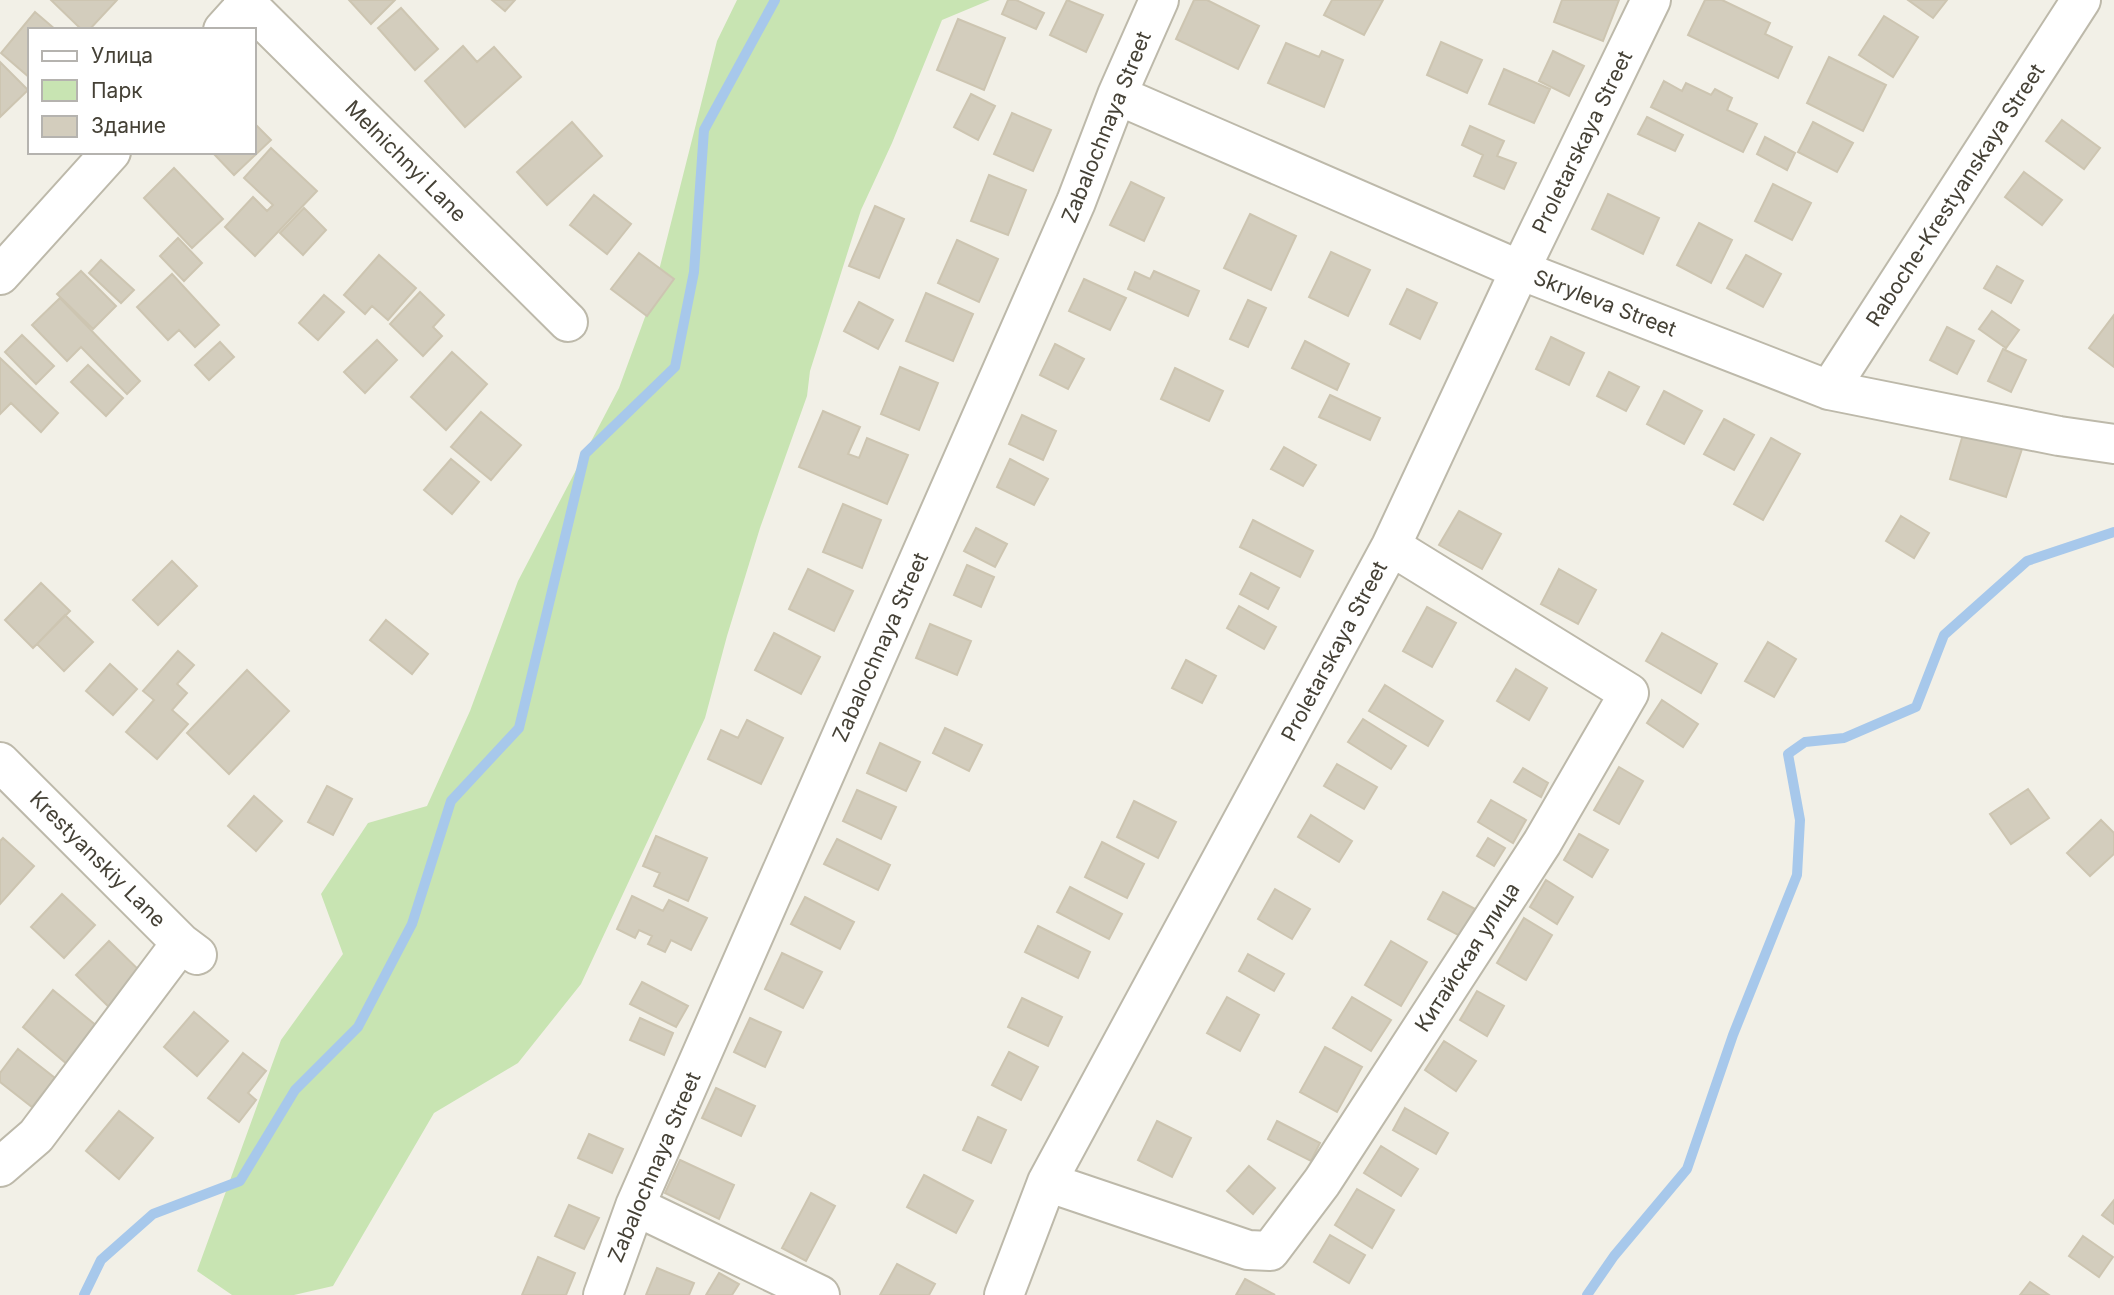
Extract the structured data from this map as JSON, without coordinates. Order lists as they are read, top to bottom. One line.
{"streets":{"street":["Zabalochnaya Street","Proletarskaya Street","Melnichnyi Lane","Raboche-Krestyanskaya Street","Skryleva Street","Krestyanskiy Lane","Китайская улица"]},"crossings":[["Zabalochnaya Street","Skryleva Street"],["Proletarskaya Street","Skryleva Street"],["Proletarskaya Street","Китайская улица"],["Raboche-Krestyanskaya Street","Skryleva Street"]],"legend":["Улица","Парк","Здание"]}
